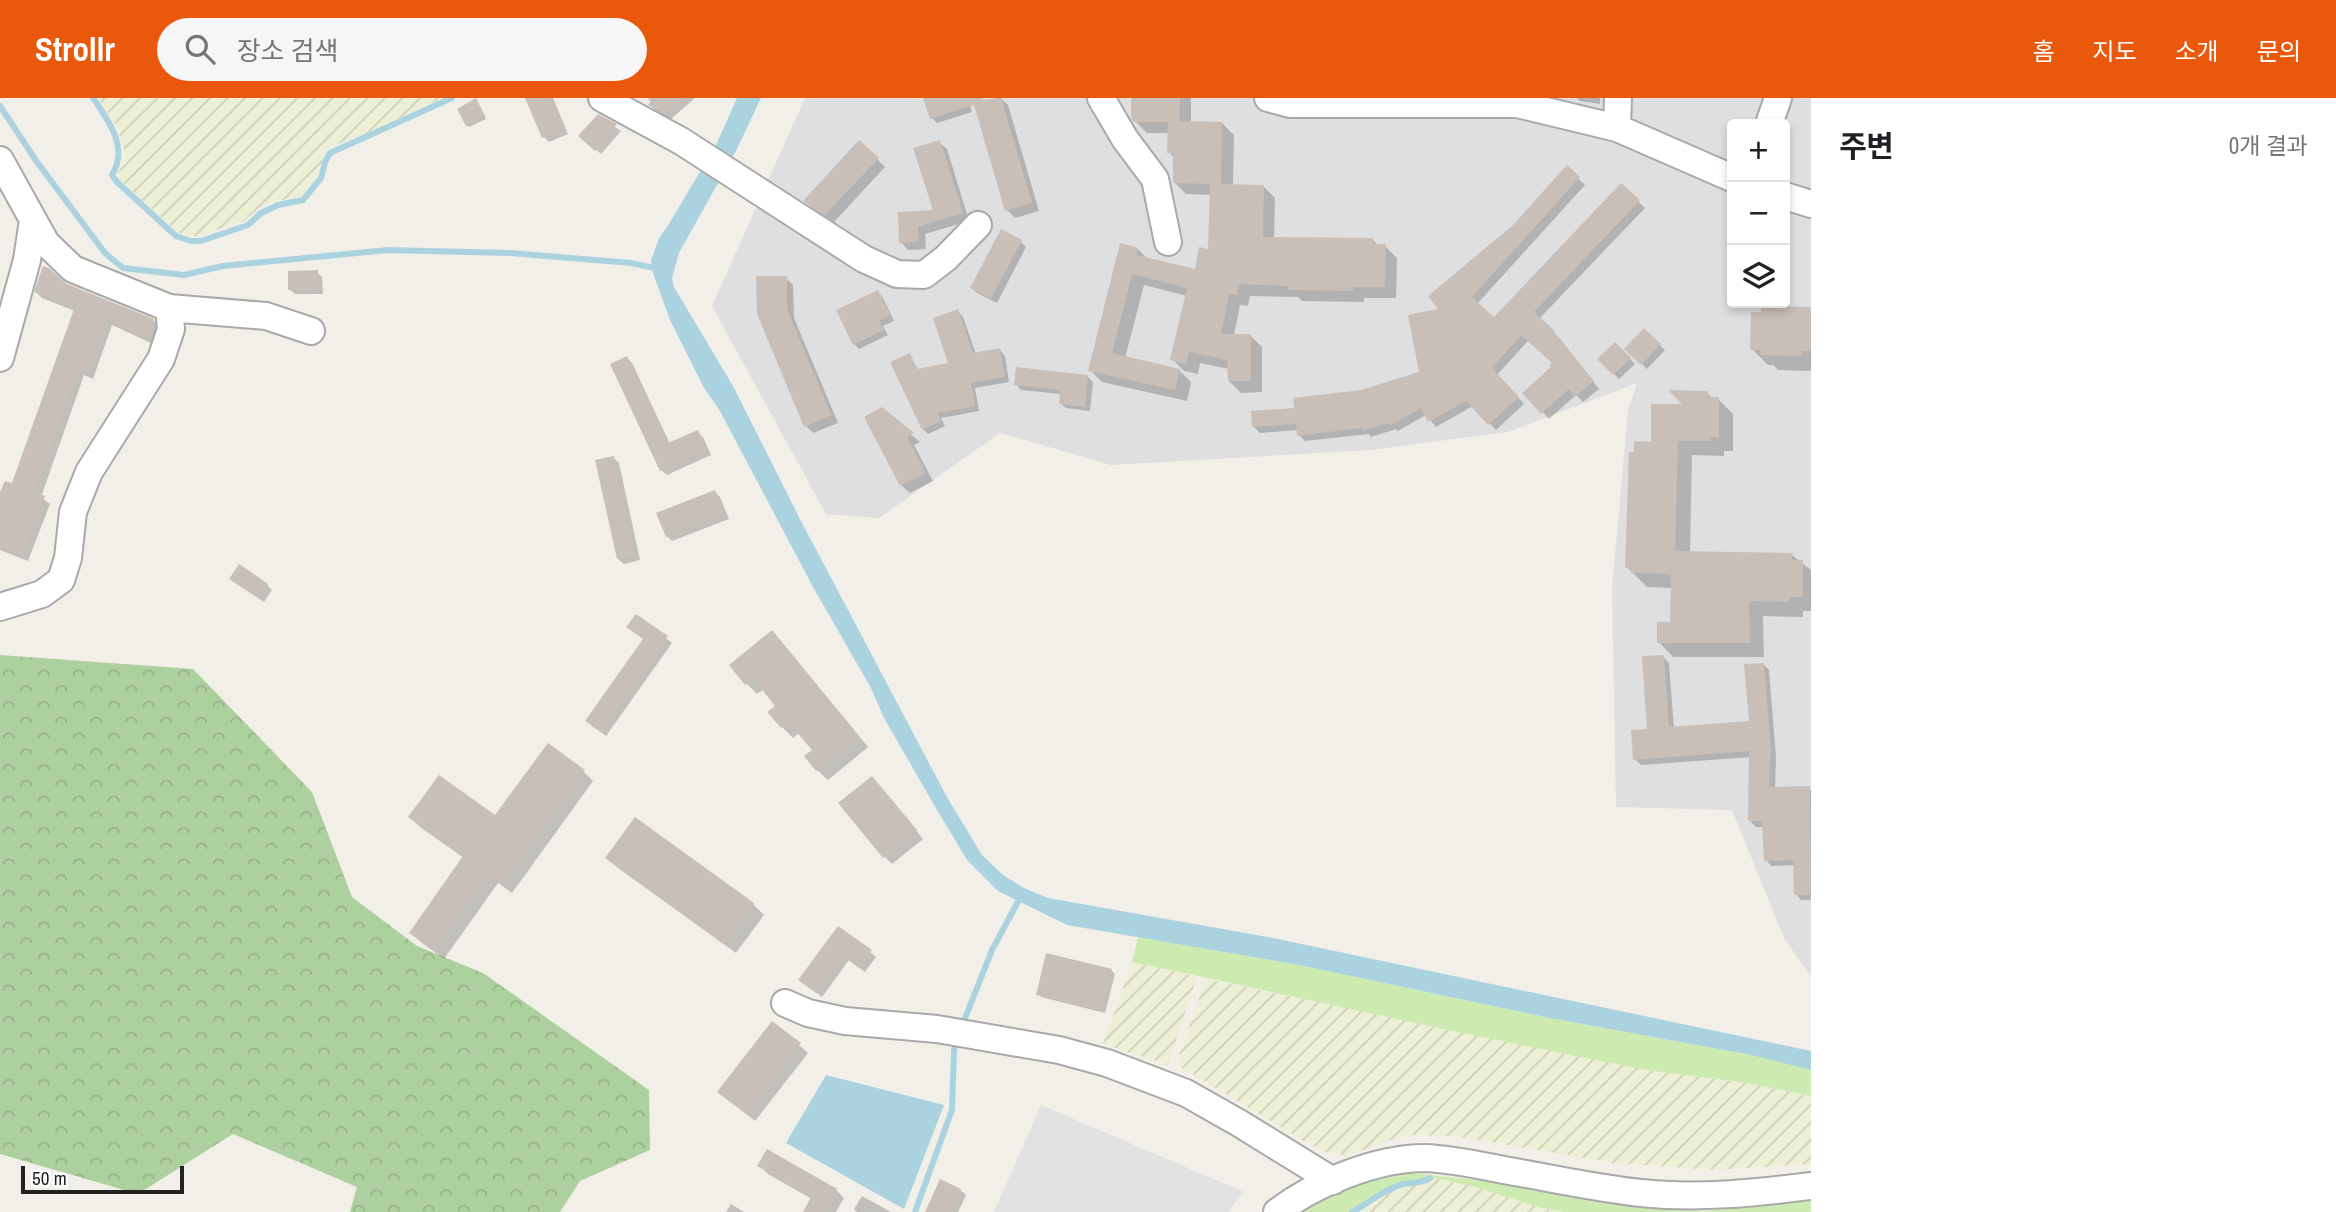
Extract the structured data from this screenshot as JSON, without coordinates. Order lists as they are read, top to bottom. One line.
{"scale_bar":"50 m","page":{"header":"Strollr","search":"장소 검색","nav":["홈","지도","소개","문의"],"heading":["주변","0개 결과"],"map_buttons":["+","−"],"scale":"50 m"}}
